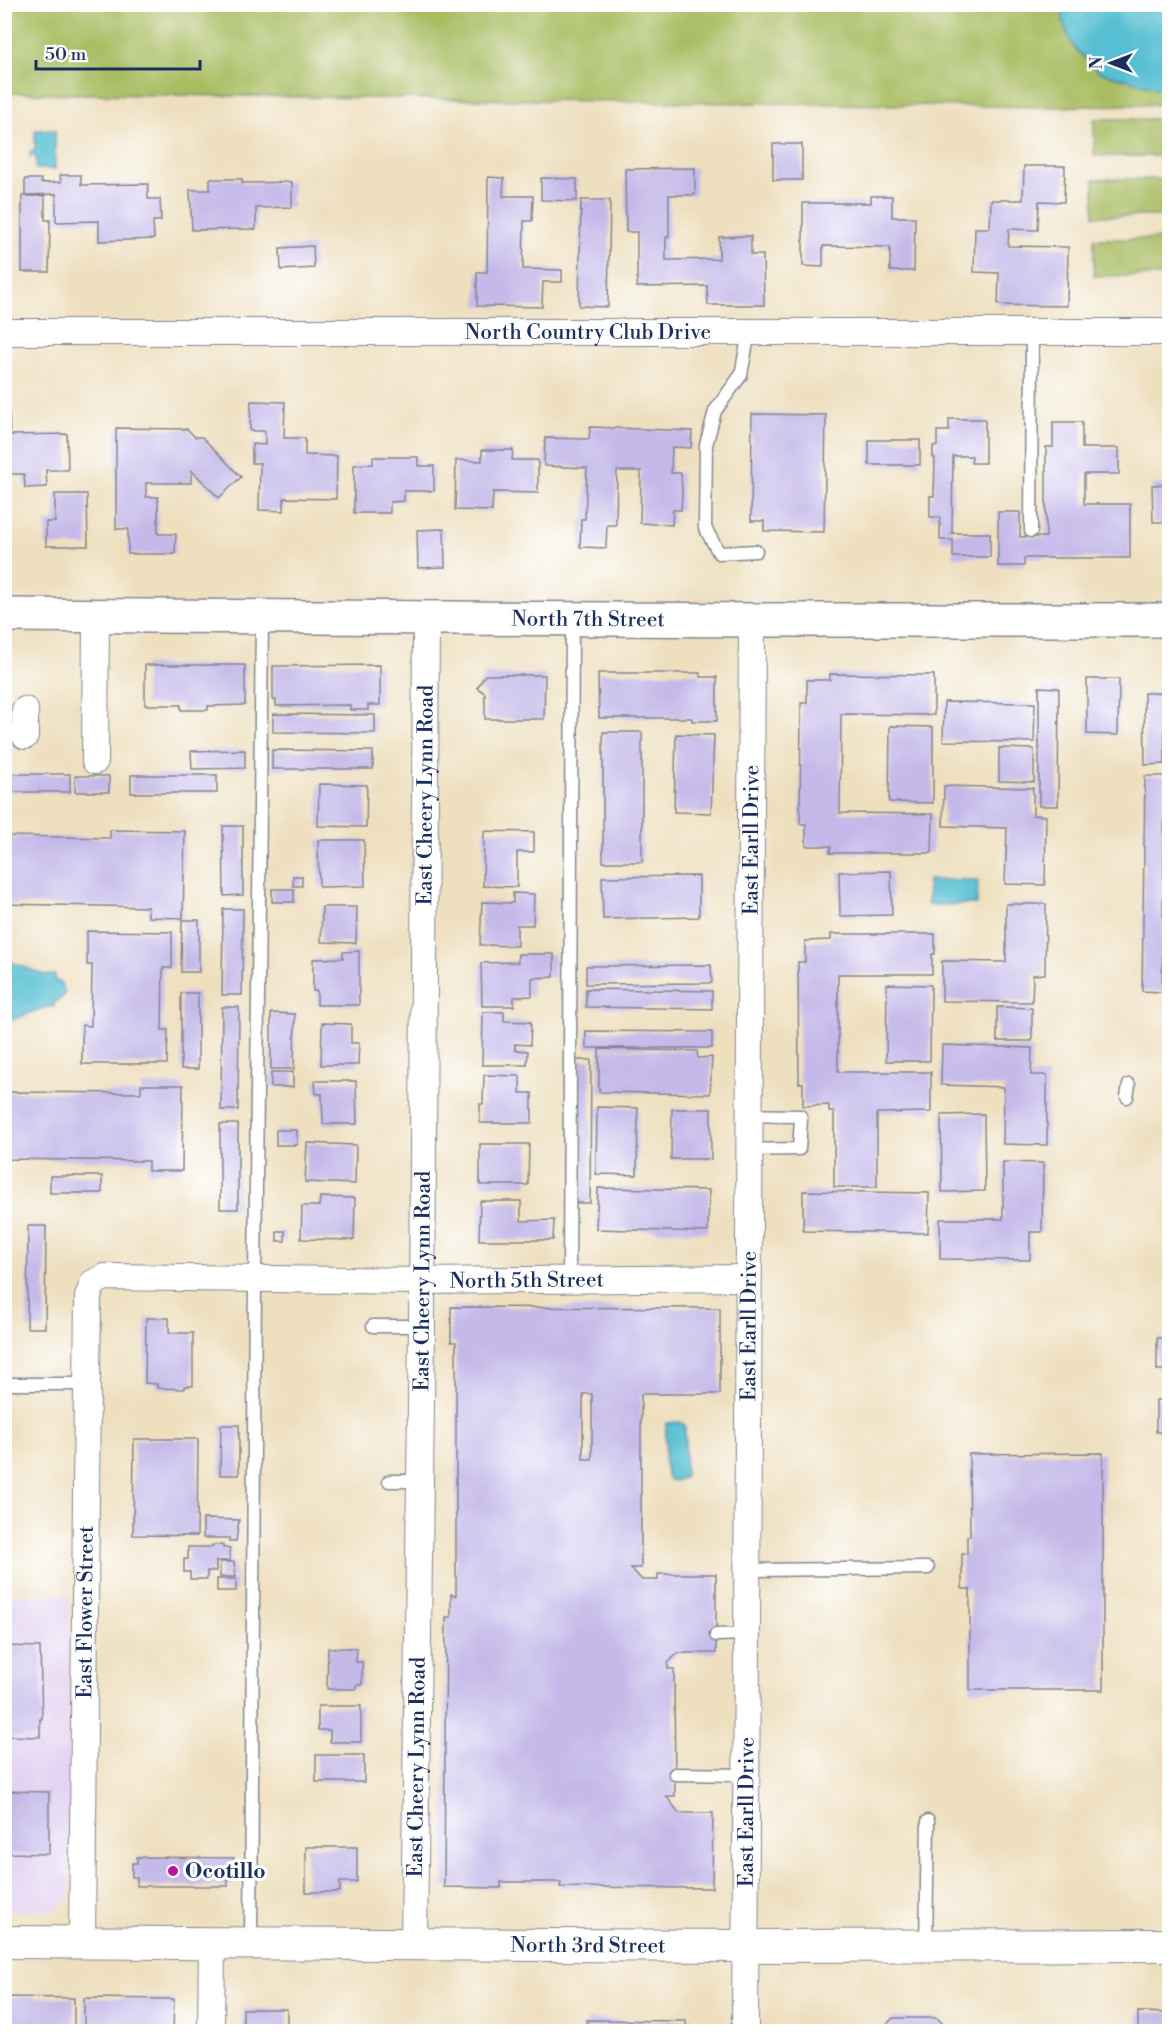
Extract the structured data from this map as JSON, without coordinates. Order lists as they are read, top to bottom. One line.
{"streets":{"main road":["North 7th Street"],"street":["North Country Club Drive","East Cheery Lynn Road","East Earll Drive","North 5th Street","East Flower Street","North 3rd Street"]},"crossings":[["North 7th Street","East Cheery Lynn Road"],["North 7th Street","East Earll Drive"],["East Cheery Lynn Road","North 5th Street"],["East Cheery Lynn Road","North 3rd Street"],["East Earll Drive","North 5th Street"],["East Earll Drive","North 3rd Street"],["North 5th Street","East Flower Street"],["East Flower Street","North 3rd Street"]],"places":["Ocotillo"],"scale_bar":"50 m","north":"left"}
